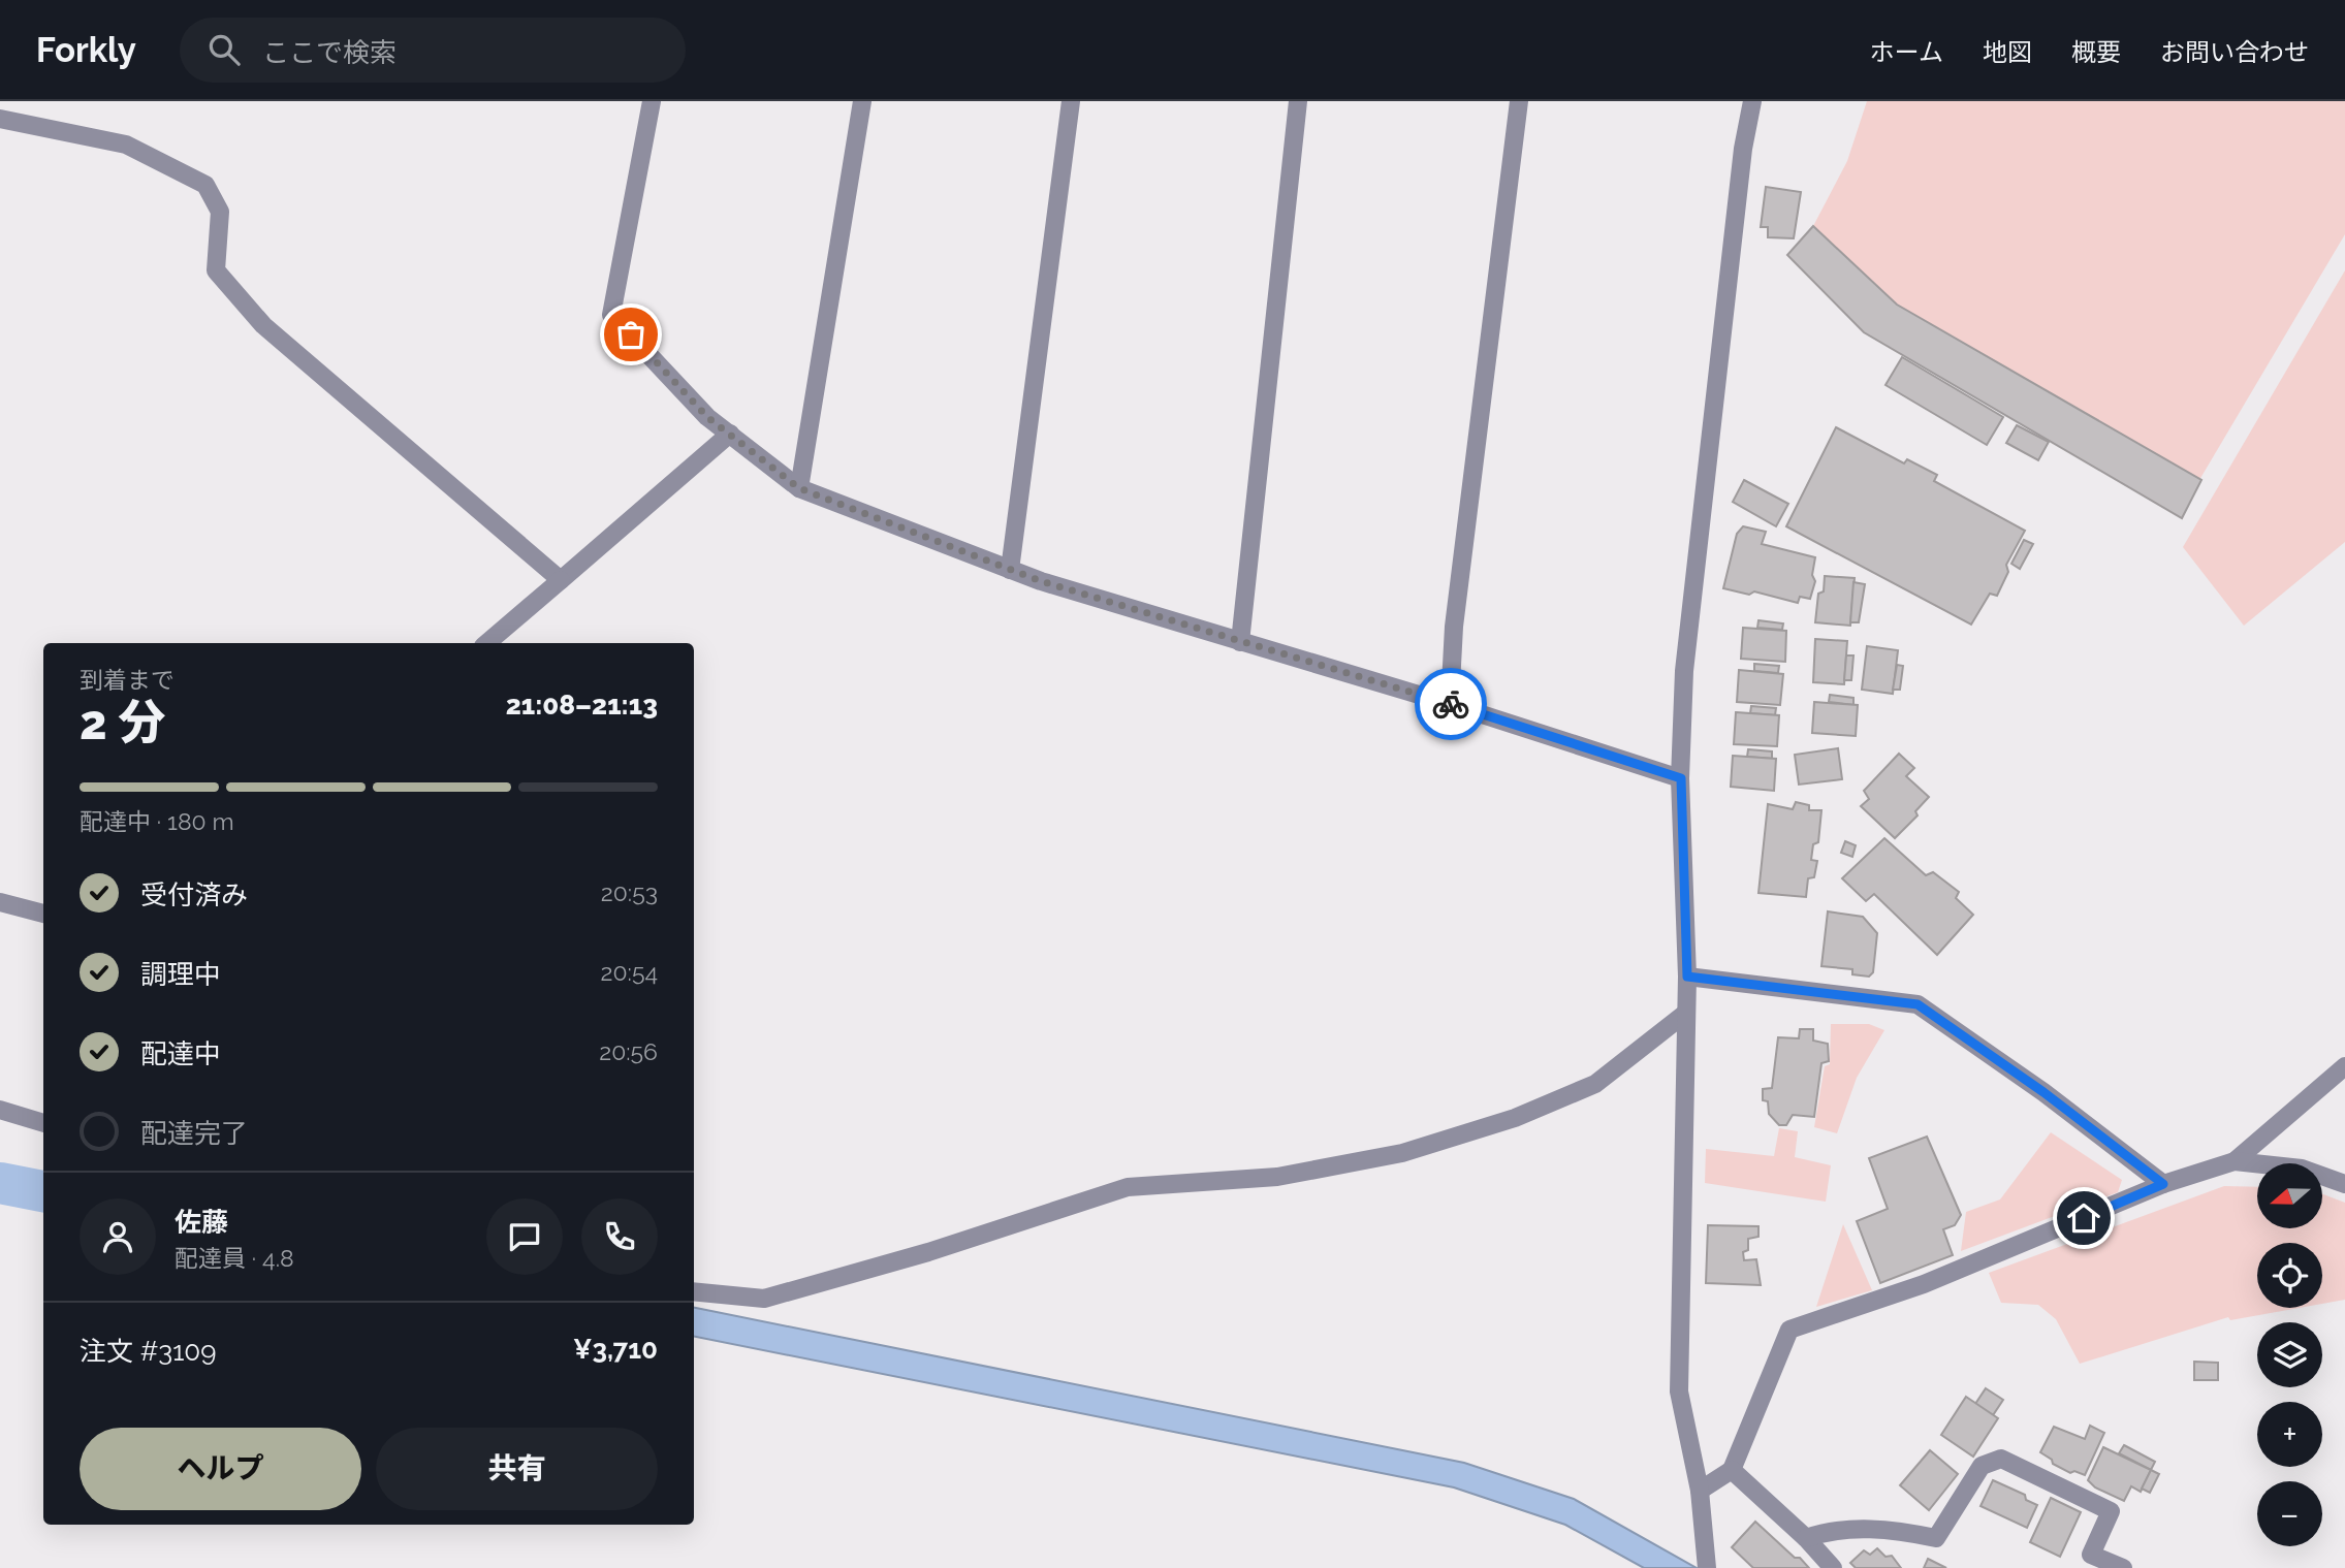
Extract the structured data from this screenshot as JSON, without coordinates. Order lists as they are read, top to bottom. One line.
{"north":"left","page":{"header":"Forkly","search":"ここで検索","nav":["ホーム","地図","概要","お問い合わせ"],"heading":["2 分","到着まで","21:08–21:13"],"panel":["佐藤","配達員 · 4.8","注文 #3109","¥3,710"],"bar":"配達中 · 180 m","list":[["受付済み","20:53"],["調理中","20:54"],["配達中","20:56"],"配達完了"],"map_buttons":["+","−"],"buttons":["ヘルプ","共有"]}}
